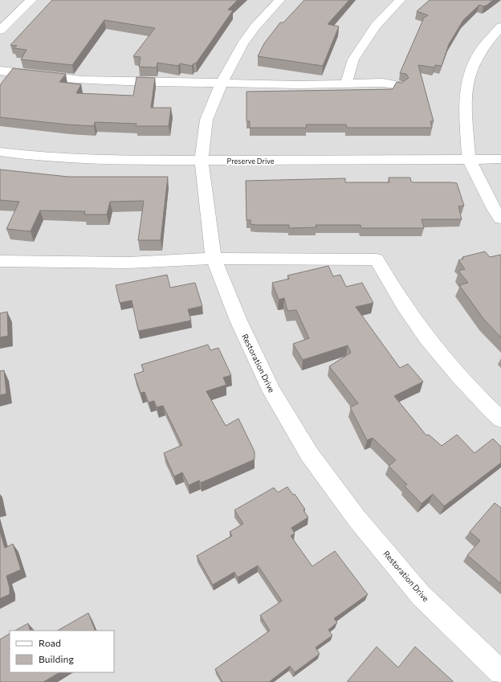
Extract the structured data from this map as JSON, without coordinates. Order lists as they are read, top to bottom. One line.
{"streets":{"street":["Preserve Drive","Restoration Drive"]},"crossings":[["Preserve Drive","Restoration Drive"]],"legend":["Road","Building"]}
